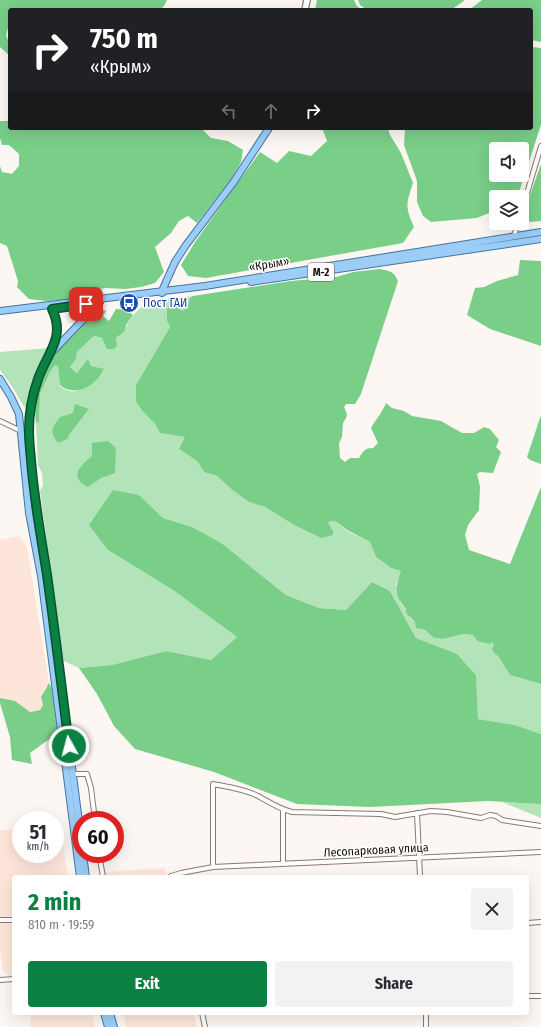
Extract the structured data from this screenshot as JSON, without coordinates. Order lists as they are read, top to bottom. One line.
{"streets":{"main road":["«Крым»","М-2"],"street":["Лесопарковая улица"]},"places":{"bus stop":["Пост ГАИ"]},"page":{"turn":["750 m","«Крым»"],"speed":"51 km/h","limit":"60","heading":["2 min","810 m · 19:59"],"buttons":["Exit","Share"]}}
